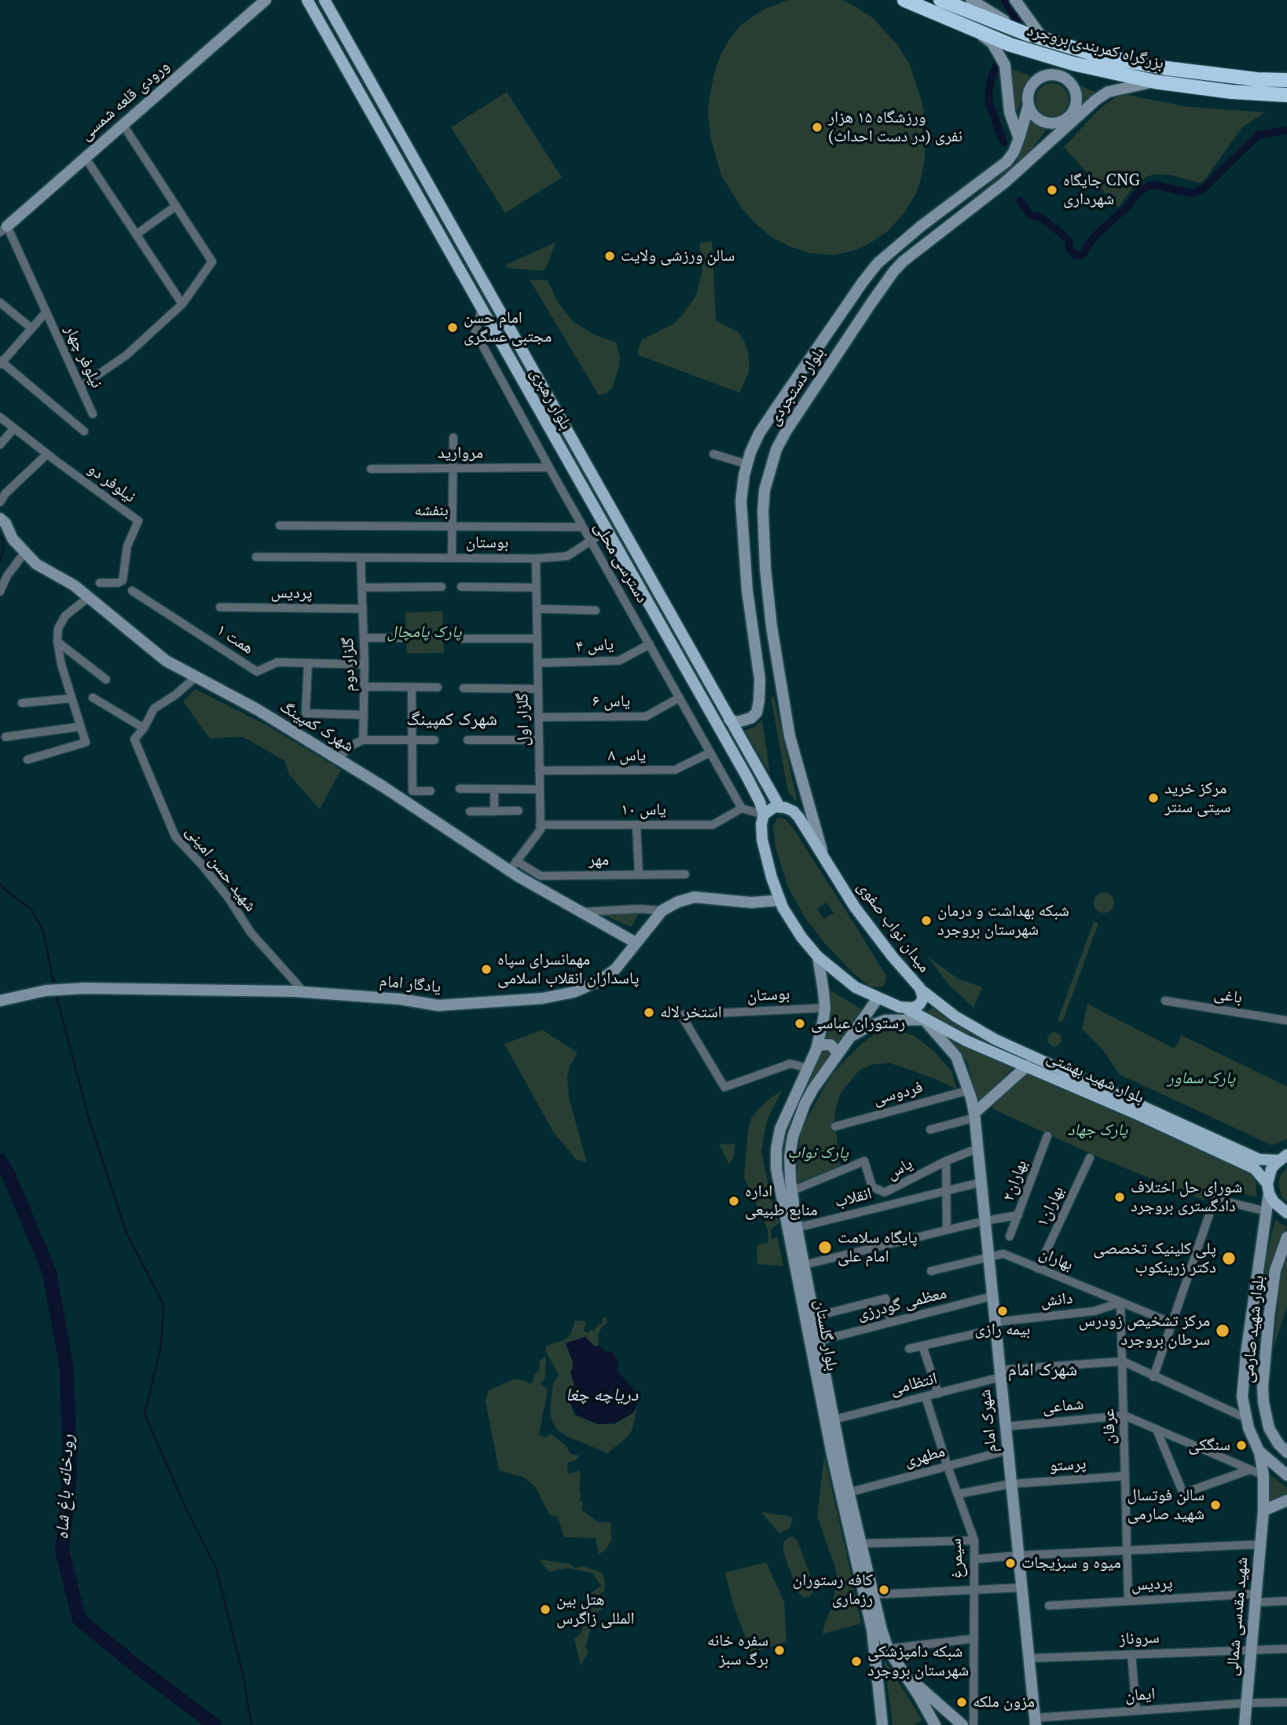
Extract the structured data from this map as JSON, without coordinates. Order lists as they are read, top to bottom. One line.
{"streets":{"highway":["بزرگراه کمربندی بروجرد"],"main road":["ورودی قلعه شمسی","بلوار دستجردی","بلوار رهبری","شهرک کمپینگ","میدان نواب صفوی","یادگار امام","بلوار شهید بهشتی","بلوار شهید صارمی","بلوار گلستان","شهرک امام","شهید مقدسی شمالی"],"street":["نیلوفر چهار","مروارید","نیلوفر دو","بنفشه","بوستان","دسترسی محلی","پردیس","همت ۱","یاس ۴","گلزار دوم","یاس ۶","گلزار اول","یاس ۸","یاس ۱۰","مهر","شهید حسن امینی","باغی","فردوسی","یاس","بهاران۲","انقلاب","بهاران۱","بهاران","دانش","معظمی گودرزی","انتظامی","شماعی","عرفان","مطهری","پرستو","سیمرغ","سروناز","ایمان"]},"crossings":[["بزرگراه کمربندی بروجرد","بلوار دستجردی"],["ورودی قلعه شمسی","نیلوفر چهار"],["بلوار دستجردی","بلوار رهبری"],["بلوار دستجردی","میدان نواب صفوی"],["بلوار رهبری","بوستان"],["بلوار رهبری","دسترسی محلی"],["بلوار رهبری","میدان نواب صفوی"],["مروارید","دسترسی محلی"],["بنفشه","دسترسی محلی"],["بوستان","دسترسی محلی"],["بوستان","گلزار دوم"],["بوستان","گلزار اول"],["بوستان","بلوار گلستان"],["دسترسی محلی","یاس ۴"],["دسترسی محلی","یاس ۶"],["دسترسی محلی","یاس ۸"],["دسترسی محلی","یاس ۱۰"],["پردیس","گلزار دوم"],["پردیس","عرفان"],["پردیس","شهید مقدسی شمالی"],["همت ۱","گلزار دوم"],["یاس ۴","گلزار اول"],["یاس ۶","گلزار اول"],["گلزار اول","یاس ۸"],["گلزار اول","یاس ۱۰"],["شهرک کمپینگ","شهید حسن امینی"],["شهرک کمپینگ","یادگار امام"],["شهید حسن امینی","یادگار امام"],["میدان نواب صفوی","بلوار شهید بهشتی"],["بلوار شهید بهشتی","بلوار شهید صارمی"],["بلوار شهید بهشتی","شهرک امام"],["فردوسی","شهرک امام"],["یاس","بلوار گلستان"],["یاس","شهرک امام"],["انقلاب","بلوار گلستان"],["انقلاب","شهرک امام"],["بهاران۱","بهاران"],["بهاران","دانش"],["بهاران","شهرک امام"],["بهاران","عرفان"],["دانش","شهرک امام"],["دانش","عرفان"],["معظمی گودرزی","بلوار گلستان"],["معظمی گودرزی","شهرک امام"],["بلوار شهید صارمی","شهید مقدسی شمالی"],["بلوار گلستان","انتظامی"],["بلوار گلستان","مطهری"],["انتظامی","شهرک امام"],["انتظامی","عرفان"],["انتظامی","سیمرغ"],["شماعی","شهرک امام"],["شماعی","عرفان"],["شهرک امام","مطهری"],["شهرک امام","پرستو"],["شهرک امام","سروناز"],["شهرک امام","ایمان"],["عرفان","پرستو"],["مطهری","سیمرغ"],["پرستو","سیمرغ"],["شهید مقدسی شمالی","سروناز"],["شهید مقدسی شمالی","ایمان"]],"districts":["شهرک کمپینگ","شهرک امام"],"water":["دریاچه چغا","رودخانه باغ شاه"],"parks":["پارک پامچال","پارک سماور","پارک جهاد","پارک نواب"],"places":["ورزشگاه ۱۵ هزار نفری (در دست احداث)","جایگاه CNG شهرداری","سالن ورزشی ولایت","امام حسن مجتبی عسگری","مرکز خرید سیتی سنتر","شبکه بهداشت و درمان شهرستان بروجرد","مهمانسرای سپاه پاسداران انقلاب اسلامی","استخر لاله","رستوران عباسی","شورای حل اختلاف دادگستری بروجرد","اداره منابع طبیعی","پایگاه سلامت امام علی","پلی کلینیک تخصصی دکتر زرینکوب","بیمه رازی","مرکز تشخیص زودرس سرطان بروجرد","سنگکی","سالن فوتسال شهید صارمی","میوه و سبزیجات","کافه رستوران رزماری","هتل بین المللی زاگرس","سفره خانه برگ سبز","شبکه دامپزشکی شهرستان بروجرد","مزون ملکه"]}
